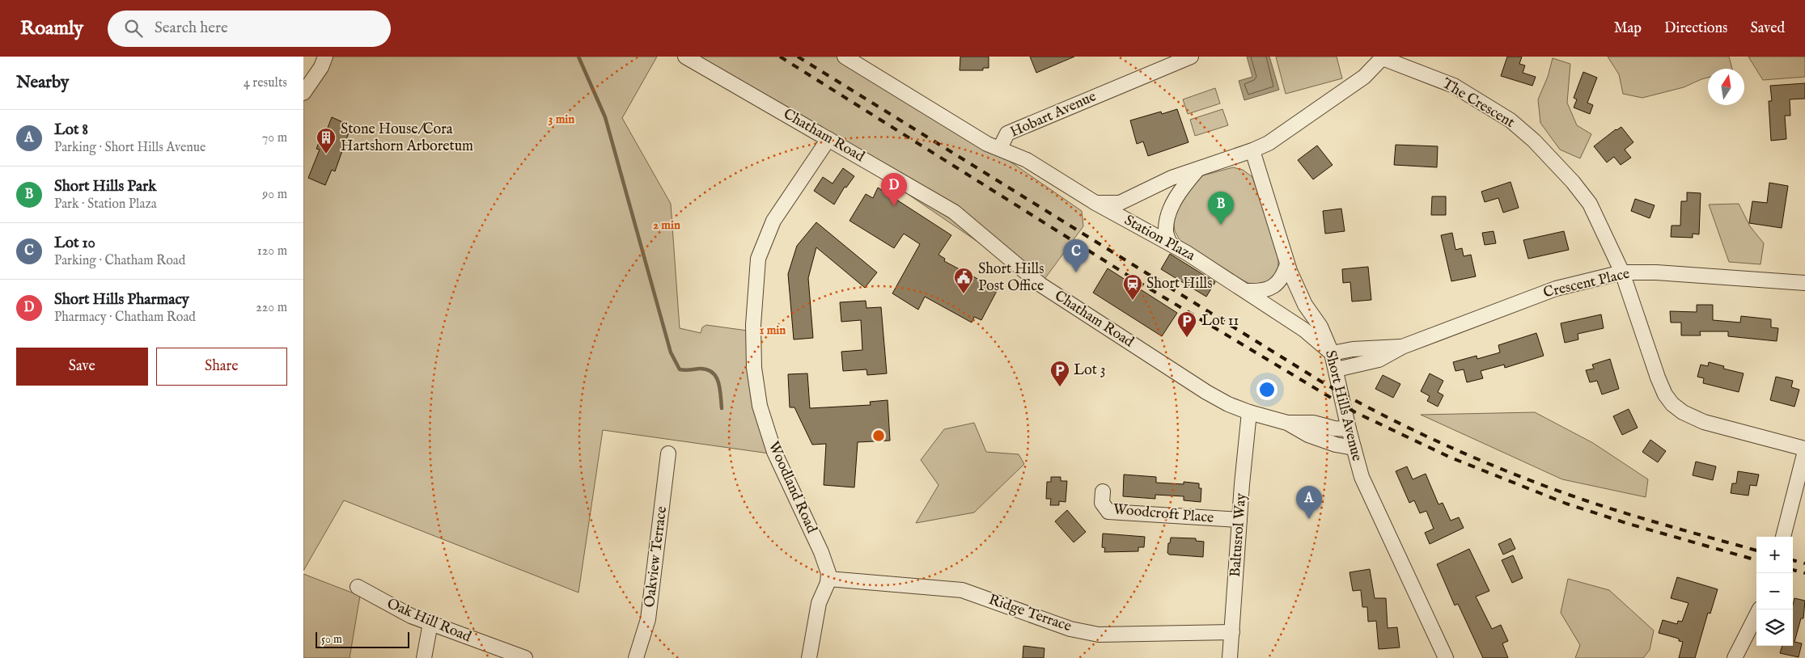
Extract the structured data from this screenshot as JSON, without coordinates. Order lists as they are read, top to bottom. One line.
{"streets":{"street":["The Crescent","Hobart Avenue","Chatham Road","Station Plaza","Crescent Place","Short Hills Avenue","Woodland Road","Woodcroft Place","Baltusrol Way","Oakview Terrace","Ridge Terrace","Oak Hill Road"]},"crossings":[["The Crescent","Station Plaza"],["The Crescent","Crescent Place"],["The Crescent","Short Hills Avenue"],["Hobart Avenue","Station Plaza"],["Chatham Road","Short Hills Avenue"],["Chatham Road","Woodland Road"],["Chatham Road","Baltusrol Way"],["Station Plaza","Crescent Place"],["Station Plaza","Short Hills Avenue"],["Crescent Place","Short Hills Avenue"],["Woodland Road","Ridge Terrace"],["Woodcroft Place","Baltusrol Way"],["Baltusrol Way","Ridge Terrace"]],"places":{"building":["Stone House/Cora Hartshorn Arboretum"],"public building":["Short Hills Post Office"],"station":["Short Hills"],"parking":["Lot 11","Lot 3"]},"scale_bar":"50 m","north":"top","page":{"header":"Roamly","search":"Search here","nav":["Map","Directions","Saved"],"heading":["Nearby","4 results"],"list":[{"mark":"A","name":"Lot 8","note":"Parking · Short Hills Avenue","value":"70 m"},{"mark":"B","name":"Short Hills Park","note":"Park · Station Plaza","value":"90 m"},{"mark":"C","name":"Lot 10","note":"Parking · Chatham Road","value":"120 m"},{"mark":"D","name":"Short Hills Pharmacy","note":"Pharmacy · Chatham Road","value":"220 m"}],"pins":["D","B","C","A"],"buttons":["Save","Share"],"map_buttons":["+","−"],"scale":"50 m"},"rings":["3 min","2 min","1 min"]}
